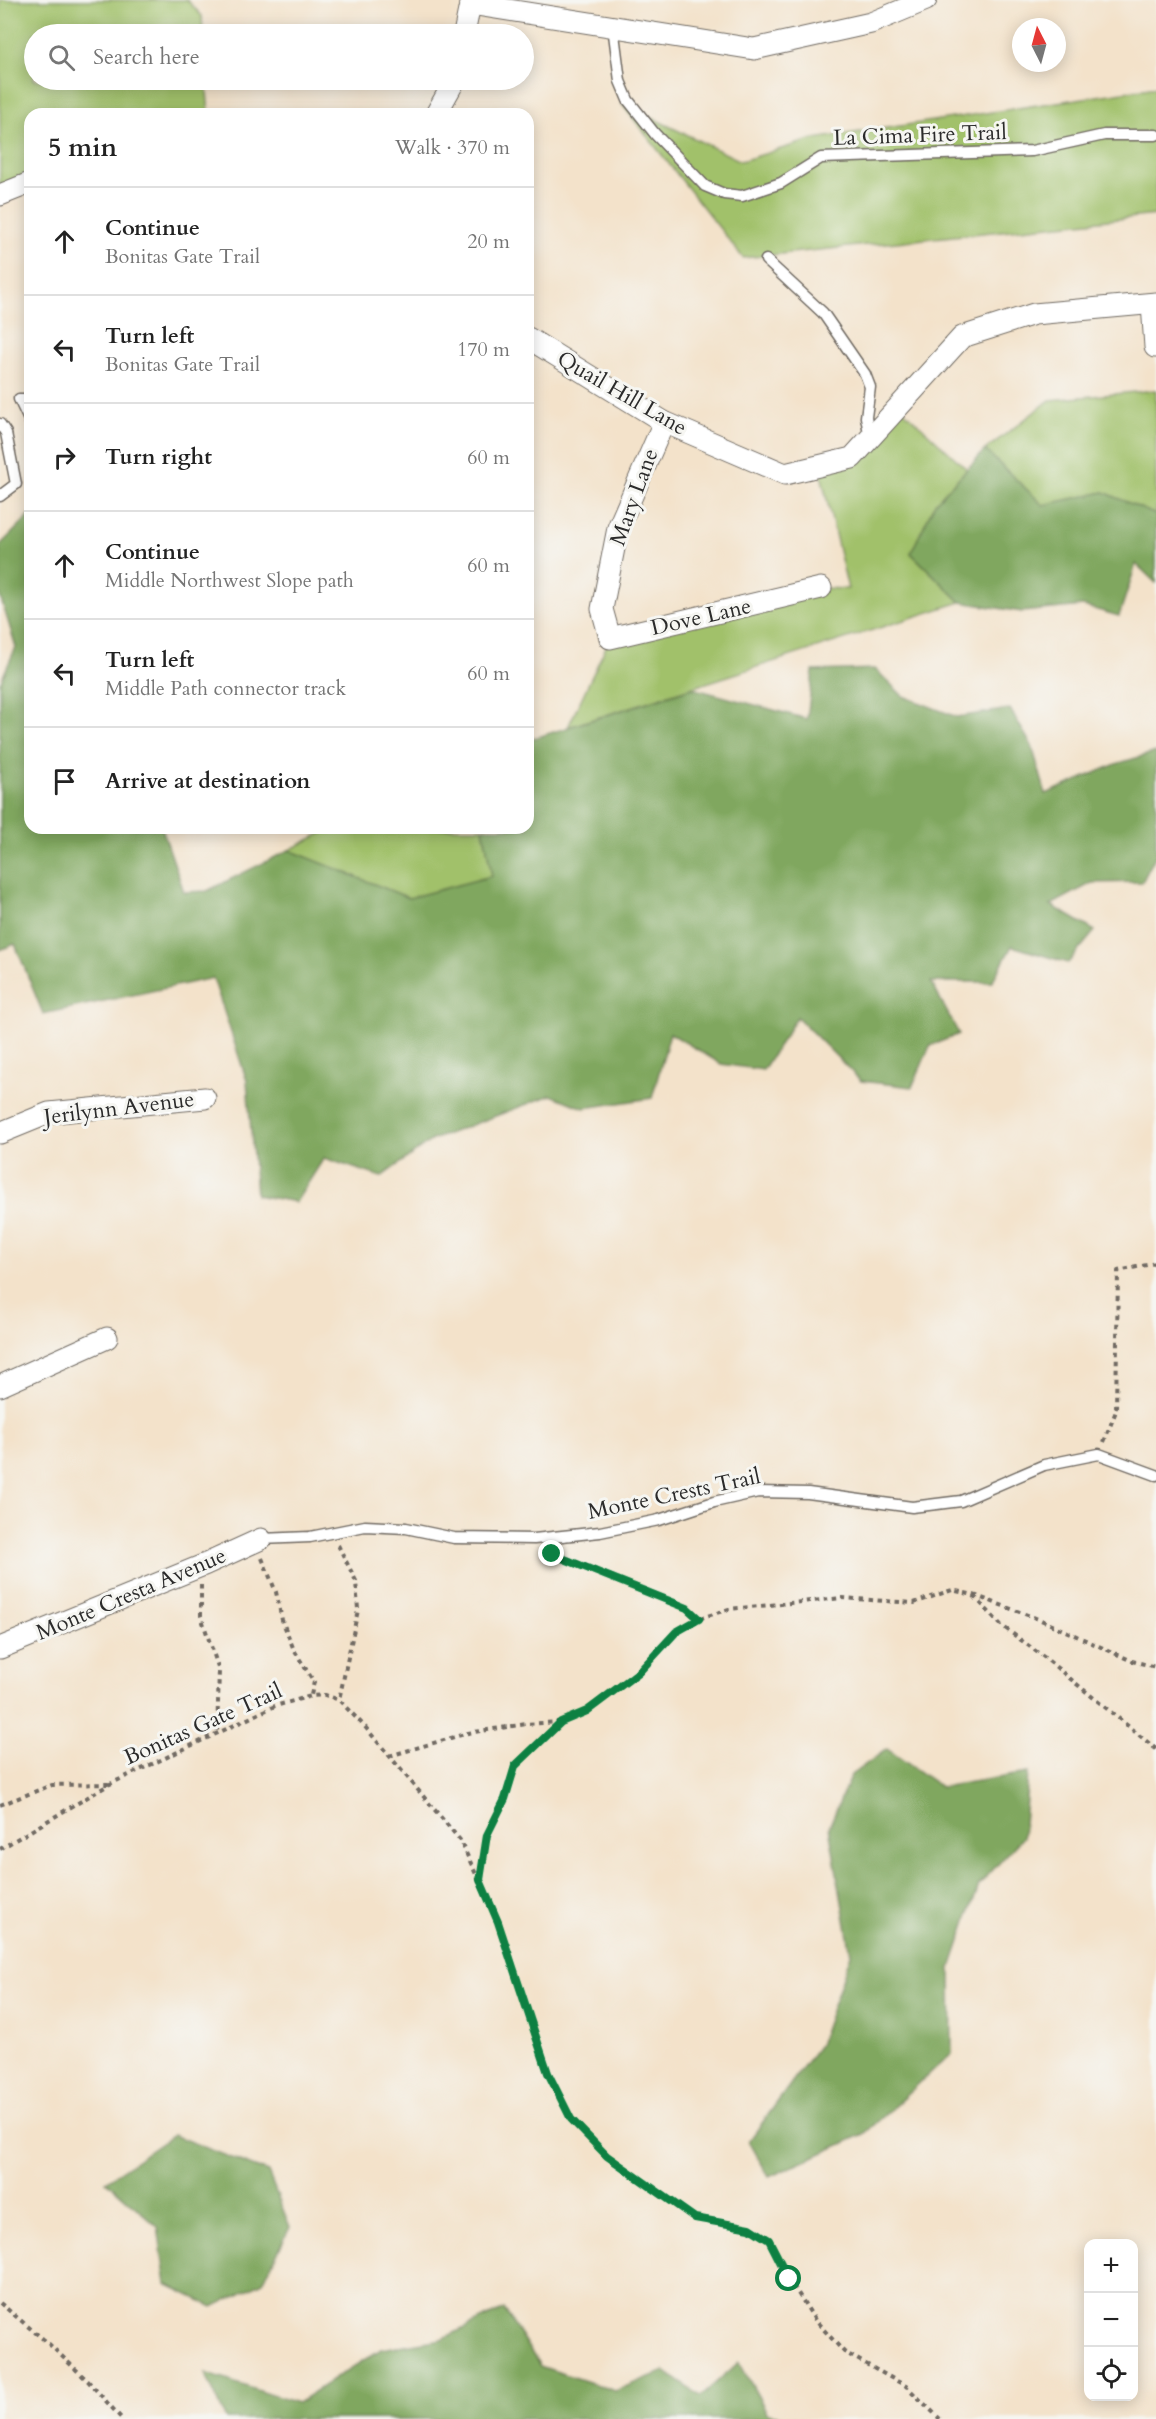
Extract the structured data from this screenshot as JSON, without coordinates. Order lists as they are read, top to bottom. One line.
{"streets":{"street":["Quail Hill Lane","Mary Lane","Dove Lane","Jerilynn Avenue","Monte Cresta Avenue"],"lane":["La Cima Fire Trail","Monte Crests Trail"],"path":["Bonitas Gate Trail"]},"crossings":[["Quail Hill Lane","Mary Lane"],["Mary Lane","Dove Lane"],["Monte Crests Trail","Monte Cresta Avenue"]],"north":"top","page":{"search":"Search here","heading":["5 min","Walk · 370 m"],"list":[["Continue","Bonitas Gate Trail","20 m"],["Turn left","Bonitas Gate Trail","170 m"],["Turn right","60 m"],["Continue","Middle Northwest Slope path","60 m"],["Turn left","Middle Path connector track","60 m"],"Arrive at destination"],"map_buttons":["+","−"]}}
